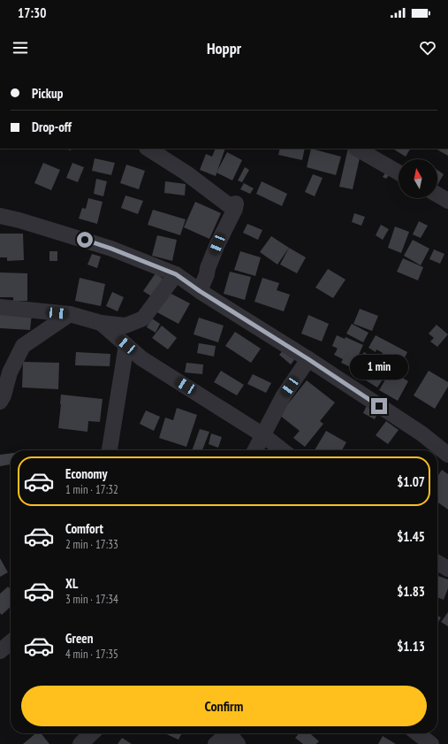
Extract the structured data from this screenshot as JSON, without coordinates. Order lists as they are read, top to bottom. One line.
{"north":"top","page":{"status":"17:30","header":"Hoppr","banner":["Pickup","Drop-off"],"bubble":"1 min","list":[{"name":"Economy","note":"1 min · 17:32","value":"$1.07"},{"name":"Comfort","note":"2 min · 17:33","value":"$1.45"},{"name":"XL","note":"3 min · 17:34","value":"$1.83"},{"name":"Green","note":"4 min · 17:35","value":"$1.13"}],"buttons":"Confirm"}}
